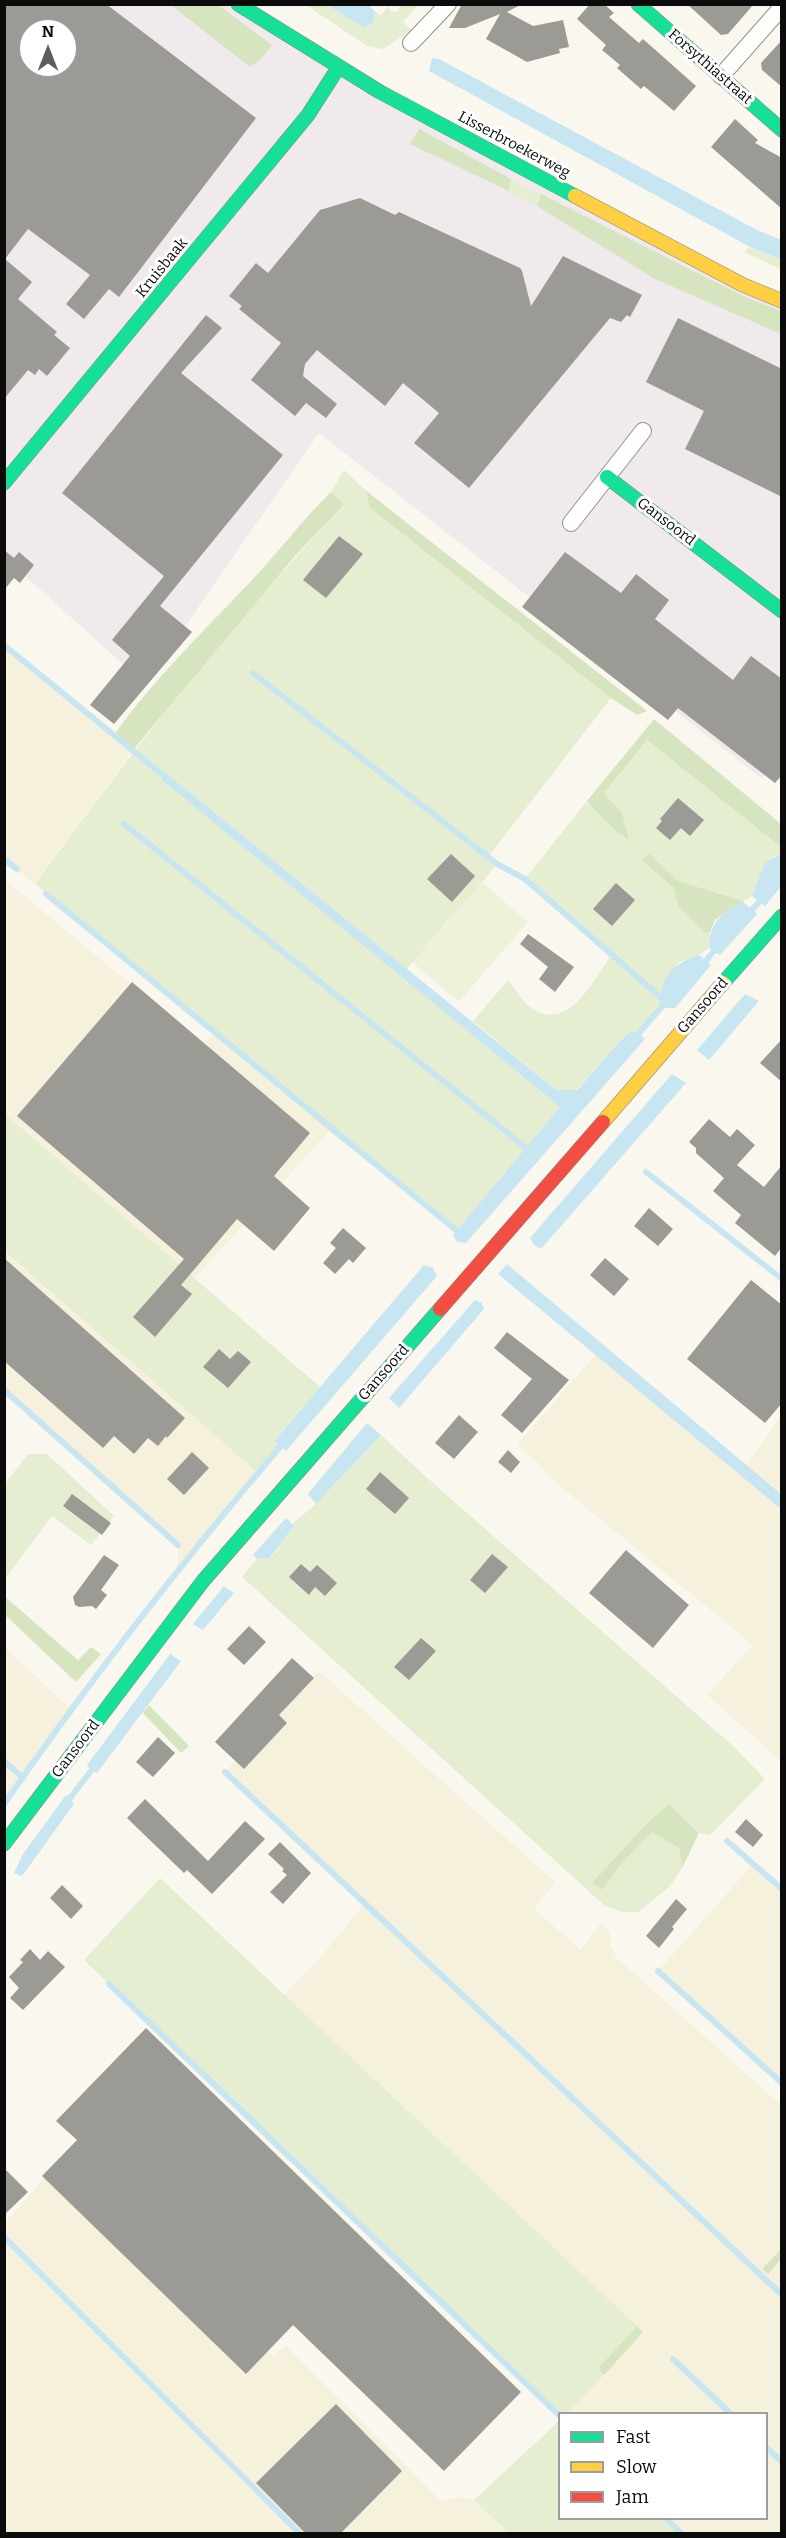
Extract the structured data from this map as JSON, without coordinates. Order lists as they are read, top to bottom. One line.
{"streets":{"street":["Forsythiastraat","Lisserbroekerweg","Kruisbaak","Gansoord"]},"crossings":[["Lisserbroekerweg","Kruisbaak"]],"legend":["Fast","Slow","Jam"],"north":"top"}
